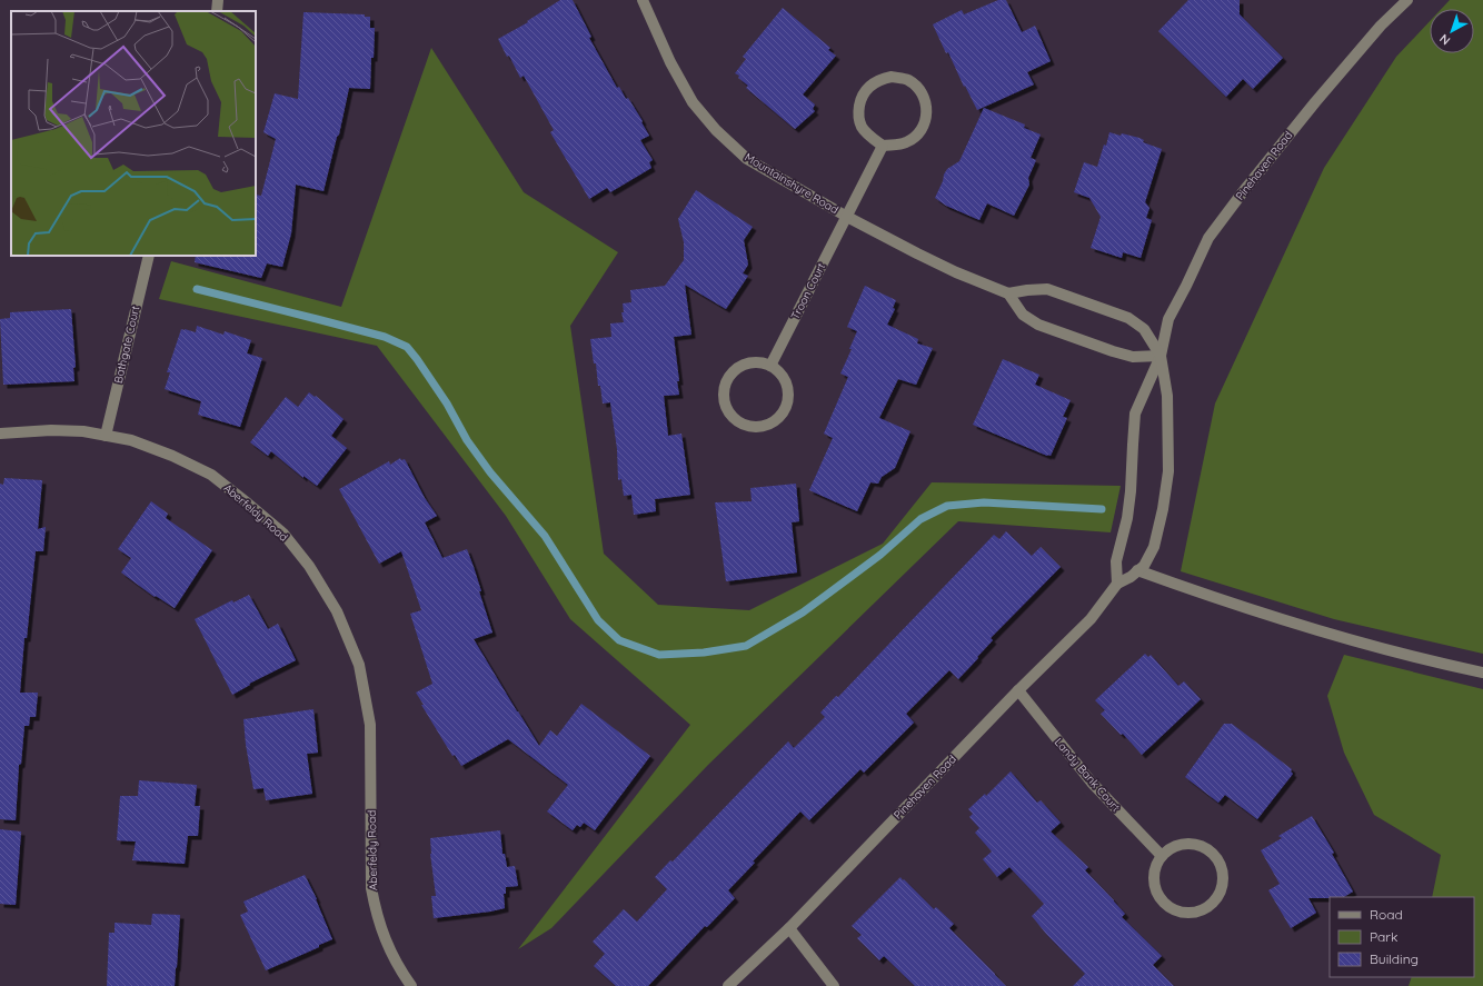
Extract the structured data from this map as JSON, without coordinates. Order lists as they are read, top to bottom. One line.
{"streets":{"street":["Pinehaven Road","Mountainshyre Road","Troon Court","Bathgate Court","Aberfeldy Road","Landy Bank Court"]},"crossings":[["Pinehaven Road","Landy Bank Court"],["Mountainshyre Road","Troon Court"],["Bathgate Court","Aberfeldy Road"]],"legend":["Road","Park","Building"],"north":"bottom left"}
